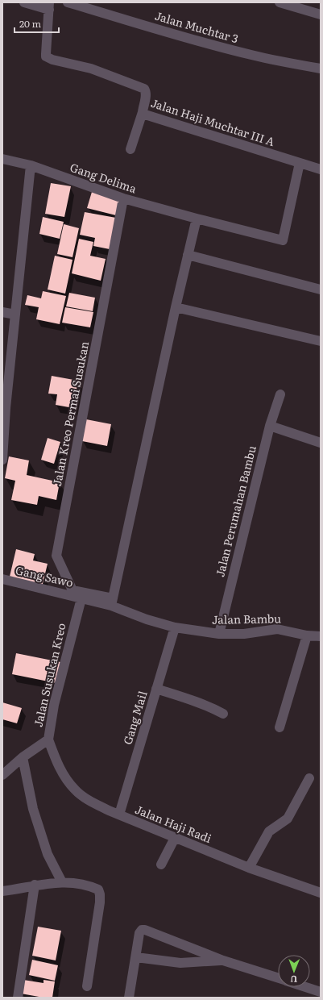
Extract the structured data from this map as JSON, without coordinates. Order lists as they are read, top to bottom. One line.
{"streets":{"street":["Jalan Muchtar 3","Jalan Haji Muchtar III A","Gang Delima","Jalan Kreo Permai Susukan","Jalan Perumahan Bambu","Gang Sawo","Jalan Bambu","Jalan Susukan Kreo","Gang Mail","Jalan Haji Radi"]},"crossings":[["Jalan Haji Muchtar III A","Gang Delima"],["Gang Delima","Jalan Kreo Permai Susukan"],["Jalan Kreo Permai Susukan","Jalan Bambu"],["Jalan Perumahan Bambu","Jalan Bambu"],["Gang Sawo","Jalan Bambu"],["Gang Sawo","Jalan Susukan Kreo"],["Jalan Bambu","Jalan Susukan Kreo"],["Jalan Bambu","Gang Mail"],["Jalan Susukan Kreo","Jalan Haji Radi"],["Gang Mail","Jalan Haji Radi"]],"scale_bar":"20 m","north":"bottom"}
